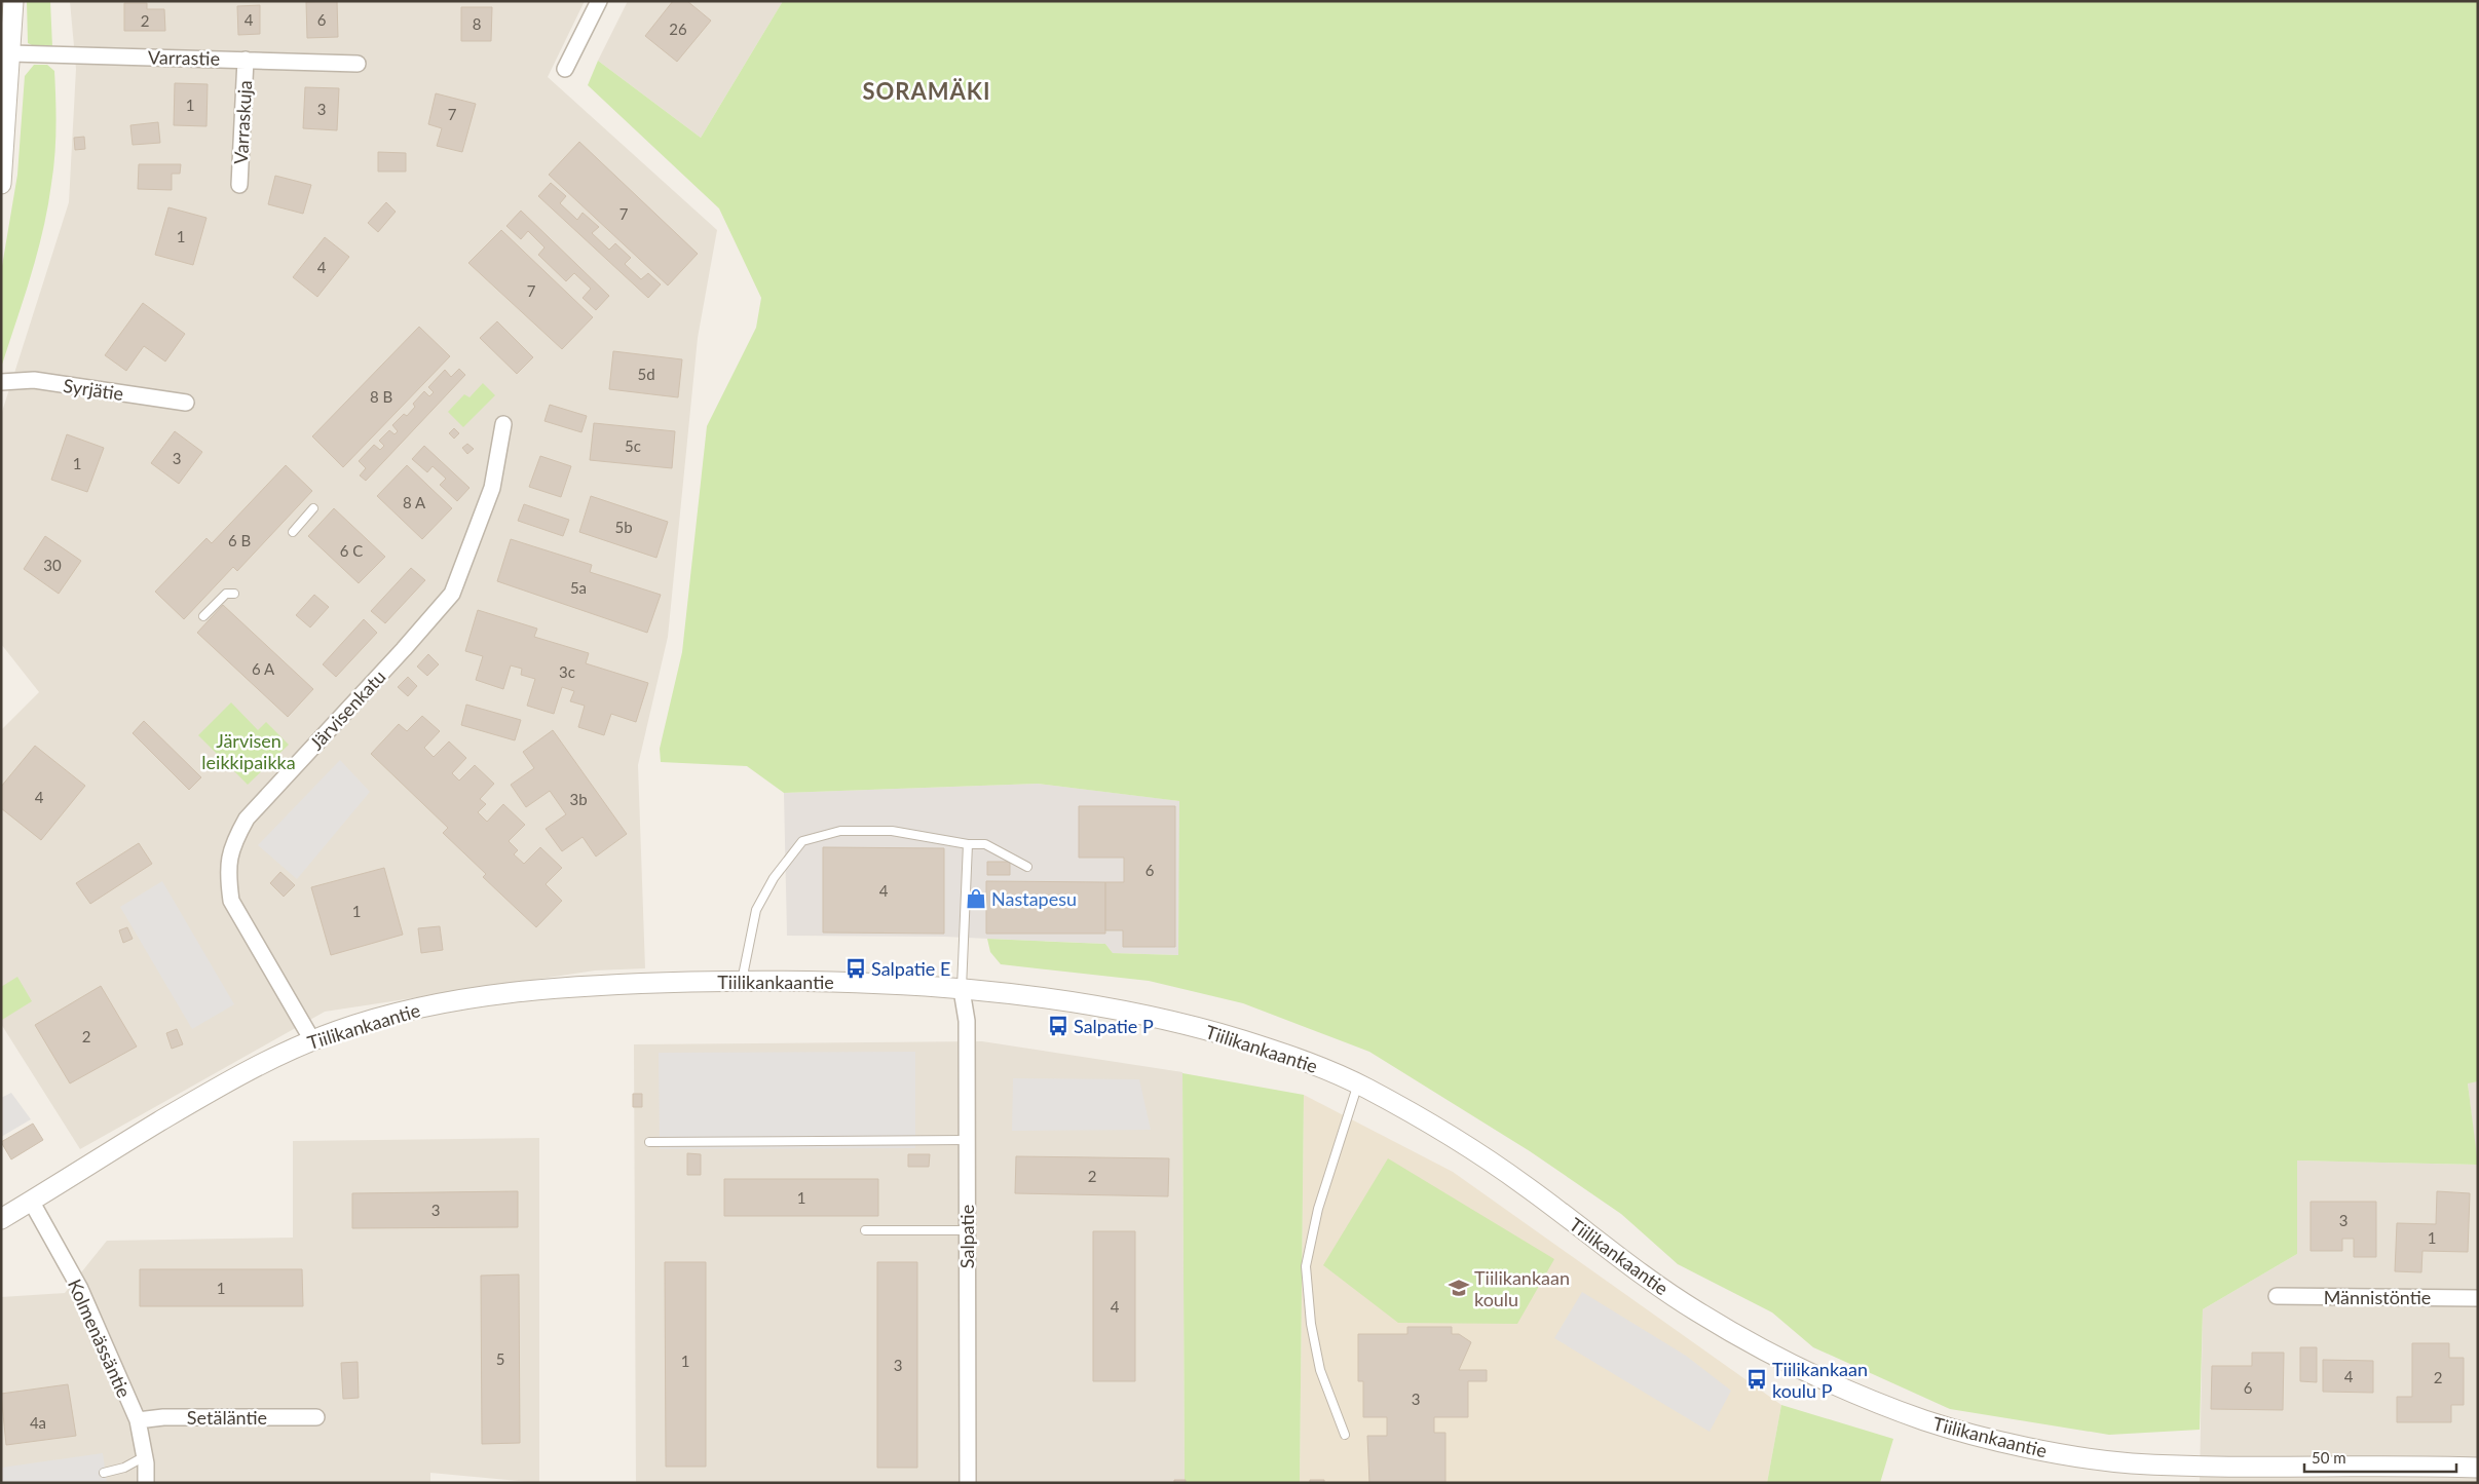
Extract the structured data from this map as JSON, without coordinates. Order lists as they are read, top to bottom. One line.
{"streets":{"street":["Varrastie","Varraskuja","Syrjätie","Järvisenkatu","Tiilikankaantie","Salpatie","Männistöntie","Kolmenässäntie","Setäläntie"]},"crossings":[["Varrastie","Varraskuja"],["Järvisenkatu","Tiilikankaantie"],["Tiilikankaantie","Salpatie"],["Tiilikankaantie","Kolmenässäntie"],["Kolmenässäntie","Setäläntie"]],"districts":["SORAMÄKI"],"parks":["Järvisen leikkipaikka"],"places":{"shop":["Nastapesu"],"bus stop":["Salpatie E","Salpatie P","Tiilikankaan koulu P"],"school or university":["Tiilikankaan koulu"]},"house_numbers":["4","6","2","8","26","1","3","7","7","1","4","7","5d","8 B","5c","3","1","8 A","5b","6 B","6 C","30","5a","6 A","3c","4","3b","6","4","1","2","2","1","3","3","1","1","4","5","1","3","4","2","6","3","4a"],"scale_bar":"50 m"}
